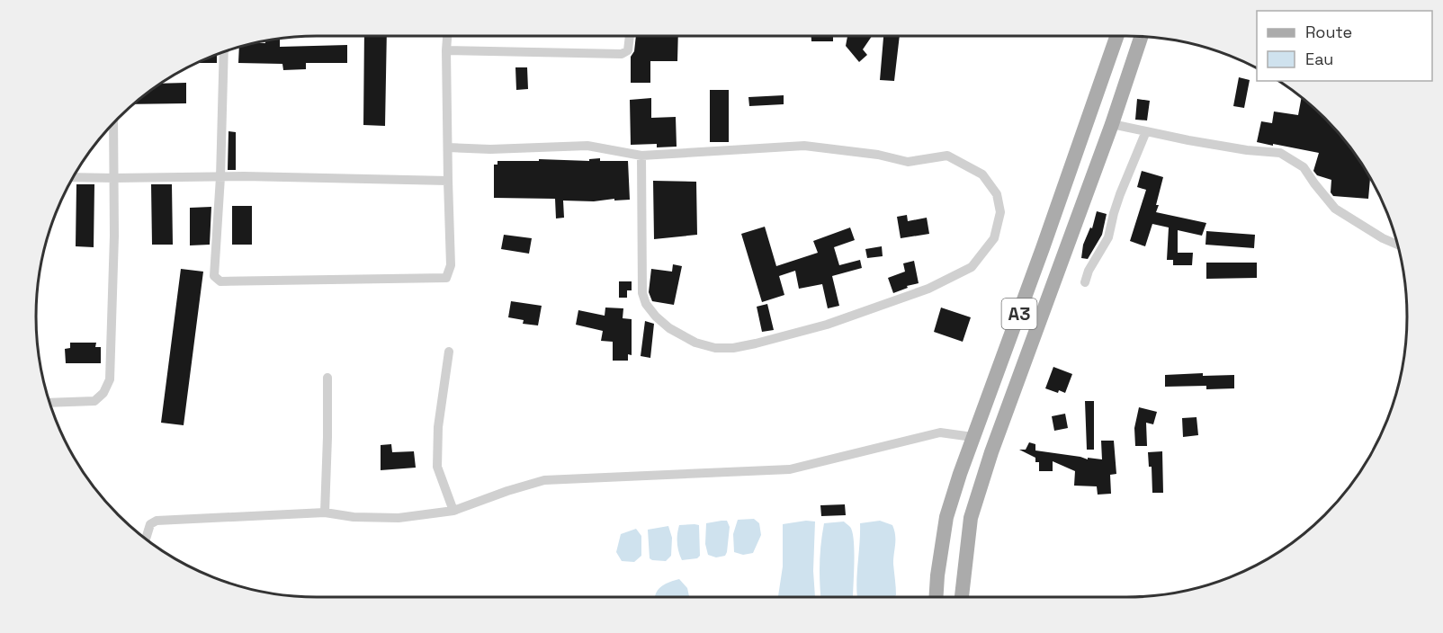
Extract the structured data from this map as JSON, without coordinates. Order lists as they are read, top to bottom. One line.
{"streets":{"main road":["A3"]},"legend":["Route","Eau"]}
